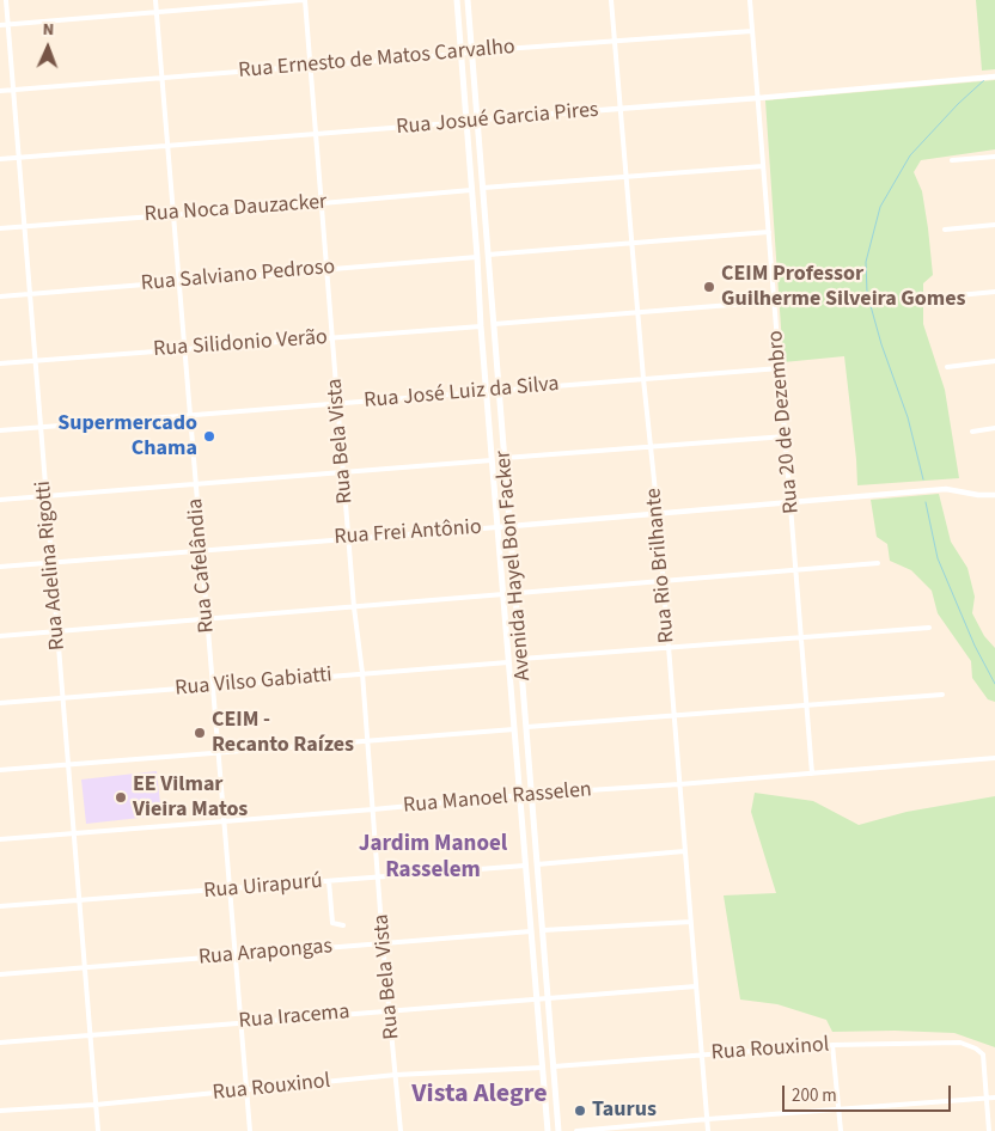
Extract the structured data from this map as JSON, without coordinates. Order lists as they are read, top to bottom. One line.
{"streets":{"main road":["Avenida Hayel Bon Facker"],"street":["Rua Ernesto de Matos Carvalho","Rua Josué Garcia Pires","Rua Noca Dauzacker","Rua Salviano Pedroso","Rua Silidonio Verão","Rua José Luiz da Silva","Rua 20 de Dezembro","Rua Bela Vista","Rua Frei Antônio","Rua Adelina Rigotti","Rua Cafelândia","Rua Rio Brilhante","Rua Vilso Gabiatti","Rua Manoel Rasselen","Rua Uirapurú","Rua Arapongas","Rua Iracema","Rua Rouxinol"]},"crossings":[["Rua Ernesto de Matos Carvalho","Rua 20 de Dezembro"],["Rua Ernesto de Matos Carvalho","Rua Bela Vista"],["Rua Ernesto de Matos Carvalho","Rua Adelina Rigotti"],["Rua Ernesto de Matos Carvalho","Rua Cafelândia"],["Rua Ernesto de Matos Carvalho","Avenida Hayel Bon Facker"],["Rua Ernesto de Matos Carvalho","Rua Rio Brilhante"],["Rua Josué Garcia Pires","Rua 20 de Dezembro"],["Rua Josué Garcia Pires","Rua Bela Vista"],["Rua Josué Garcia Pires","Rua Adelina Rigotti"],["Rua Josué Garcia Pires","Rua Cafelândia"],["Rua Josué Garcia Pires","Avenida Hayel Bon Facker"],["Rua Josué Garcia Pires","Rua Rio Brilhante"],["Rua Noca Dauzacker","Rua Bela Vista"],["Rua Noca Dauzacker","Rua Adelina Rigotti"],["Rua Noca Dauzacker","Rua Cafelândia"],["Rua Noca Dauzacker","Avenida Hayel Bon Facker"],["Rua Salviano Pedroso","Rua Bela Vista"],["Rua Salviano Pedroso","Rua Adelina Rigotti"],["Rua Salviano Pedroso","Rua Cafelândia"],["Rua Salviano Pedroso","Avenida Hayel Bon Facker"],["Rua Silidonio Verão","Rua Bela Vista"],["Rua Silidonio Verão","Rua Adelina Rigotti"],["Rua Silidonio Verão","Rua Cafelândia"],["Rua Silidonio Verão","Avenida Hayel Bon Facker"],["Rua José Luiz da Silva","Rua 20 de Dezembro"],["Rua José Luiz da Silva","Rua Bela Vista"],["Rua José Luiz da Silva","Rua Adelina Rigotti"],["Rua José Luiz da Silva","Rua Cafelândia"],["Rua José Luiz da Silva","Avenida Hayel Bon Facker"],["Rua José Luiz da Silva","Rua Rio Brilhante"],["Rua 20 de Dezembro","Rua Frei Antônio"],["Rua 20 de Dezembro","Rua Manoel Rasselen"],["Rua Bela Vista","Rua Frei Antônio"],["Rua Bela Vista","Rua Vilso Gabiatti"],["Rua Bela Vista","Rua Manoel Rasselen"],["Rua Bela Vista","Rua Uirapurú"],["Rua Bela Vista","Rua Arapongas"],["Rua Bela Vista","Rua Iracema"],["Rua Bela Vista","Rua Rouxinol"],["Rua Frei Antônio","Rua Adelina Rigotti"],["Rua Frei Antônio","Rua Cafelândia"],["Rua Frei Antônio","Avenida Hayel Bon Facker"],["Rua Frei Antônio","Rua Rio Brilhante"],["Rua Adelina Rigotti","Rua Vilso Gabiatti"],["Rua Adelina Rigotti","Rua Manoel Rasselen"],["Rua Adelina Rigotti","Rua Uirapurú"],["Rua Adelina Rigotti","Rua Arapongas"],["Rua Adelina Rigotti","Rua Iracema"],["Rua Adelina Rigotti","Rua Rouxinol"],["Rua Cafelândia","Rua Vilso Gabiatti"],["Rua Cafelândia","Rua Manoel Rasselen"],["Rua Cafelândia","Rua Uirapurú"],["Rua Cafelândia","Rua Arapongas"],["Rua Cafelândia","Rua Iracema"],["Rua Cafelândia","Rua Rouxinol"],["Avenida Hayel Bon Facker","Rua Vilso Gabiatti"],["Avenida Hayel Bon Facker","Rua Manoel Rasselen"],["Avenida Hayel Bon Facker","Rua Uirapurú"],["Avenida Hayel Bon Facker","Rua Arapongas"],["Avenida Hayel Bon Facker","Rua Iracema"],["Avenida Hayel Bon Facker","Rua Rouxinol"],["Rua Rio Brilhante","Rua Manoel Rasselen"],["Rua Rio Brilhante","Rua Iracema"],["Rua Rio Brilhante","Rua Rouxinol"]],"districts":["Jardim Manoel Rasselem","Vista Alegre"],"places":["CEIM Professor Guilherme Silveira Gomes","Supermercado Chama","CEIM - Recanto Raízes","EE Vilmar Vieira Matos","Taurus"],"scale_bar":"200 m","north":"top"}
